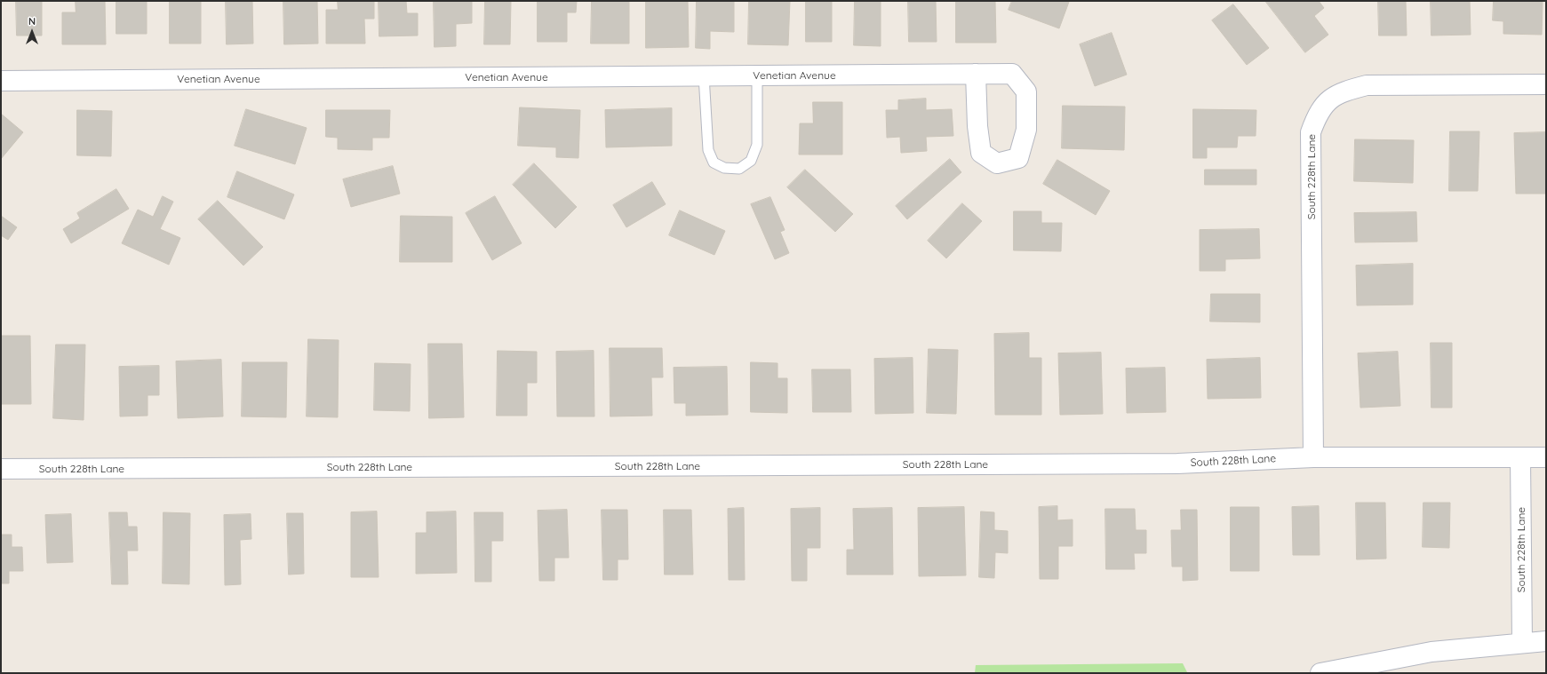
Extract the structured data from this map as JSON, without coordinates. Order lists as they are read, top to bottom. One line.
{"streets":{"street":["Venetian Avenue","South 228th Lane"]},"north":"top"}
